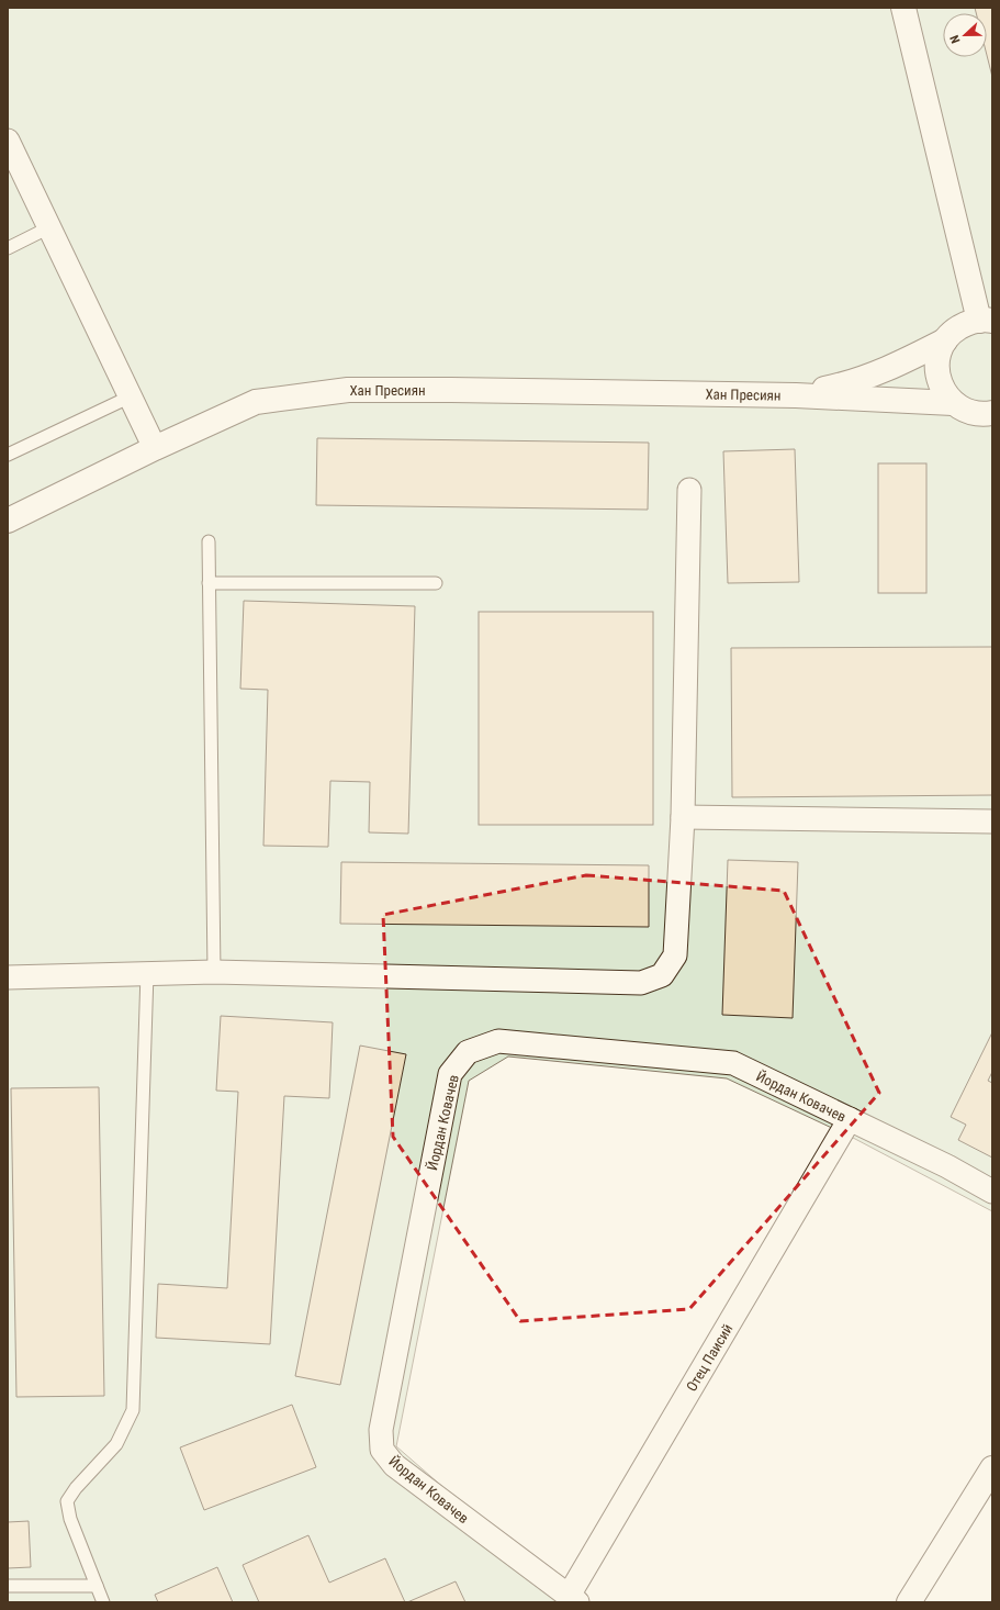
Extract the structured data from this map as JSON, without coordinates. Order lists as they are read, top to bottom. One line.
{"streets":{"street":["Хан Пресиян","Йордан Ковачев","Отец Паисий"]},"crossings":[["Йордан Ковачев","Отец Паисий"]],"north":"left"}
